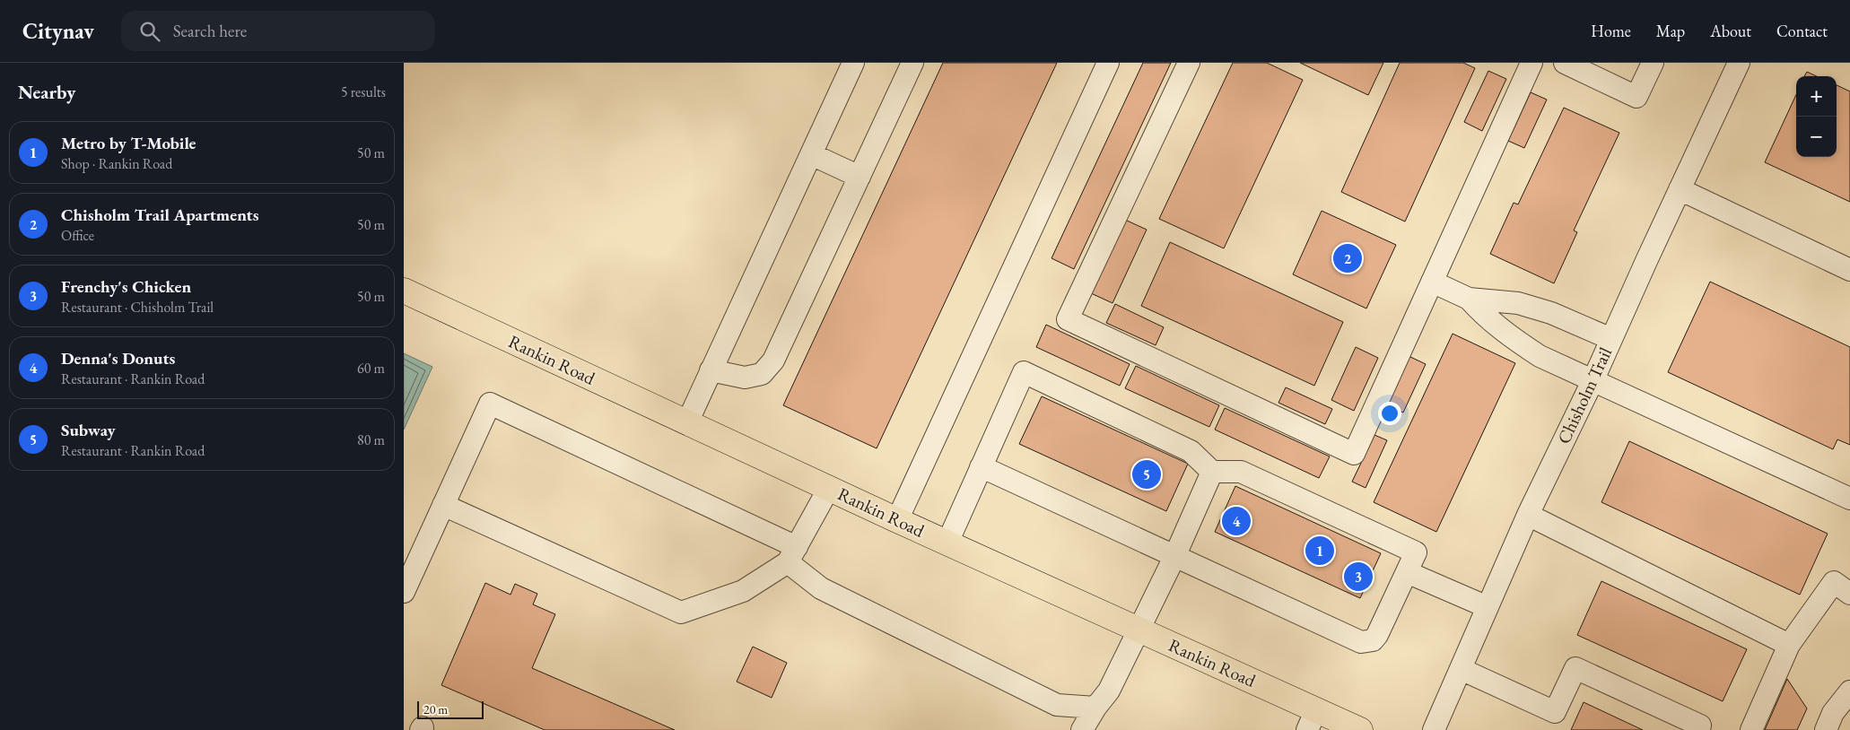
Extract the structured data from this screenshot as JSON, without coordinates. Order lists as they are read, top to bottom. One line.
{"streets":{"main road":["Rankin Road"],"street":["Chisholm Trail"]},"scale_bar":"20 m","page":{"header":"Citynav","search":"Search here","nav":["Home","Map","About","Contact"],"heading":["Nearby","5 results"],"map_buttons":["+","−"],"list":[{"mark":"1","name":"Metro by T-Mobile","note":"Shop · Rankin Road","value":"50 m"},{"mark":"2","name":"Chisholm Trail Apartments","note":"Office","value":"50 m"},{"mark":"3","name":"Frenchy's Chicken","note":"Restaurant · Chisholm Trail","value":"50 m"},{"mark":"4","name":"Denna's Donuts","note":"Restaurant · Rankin Road","value":"60 m"},{"mark":"5","name":"Subway","note":"Restaurant · Rankin Road","value":"80 m"}],"pins":["2","5","4","1","3"],"scale":"20 m"}}
